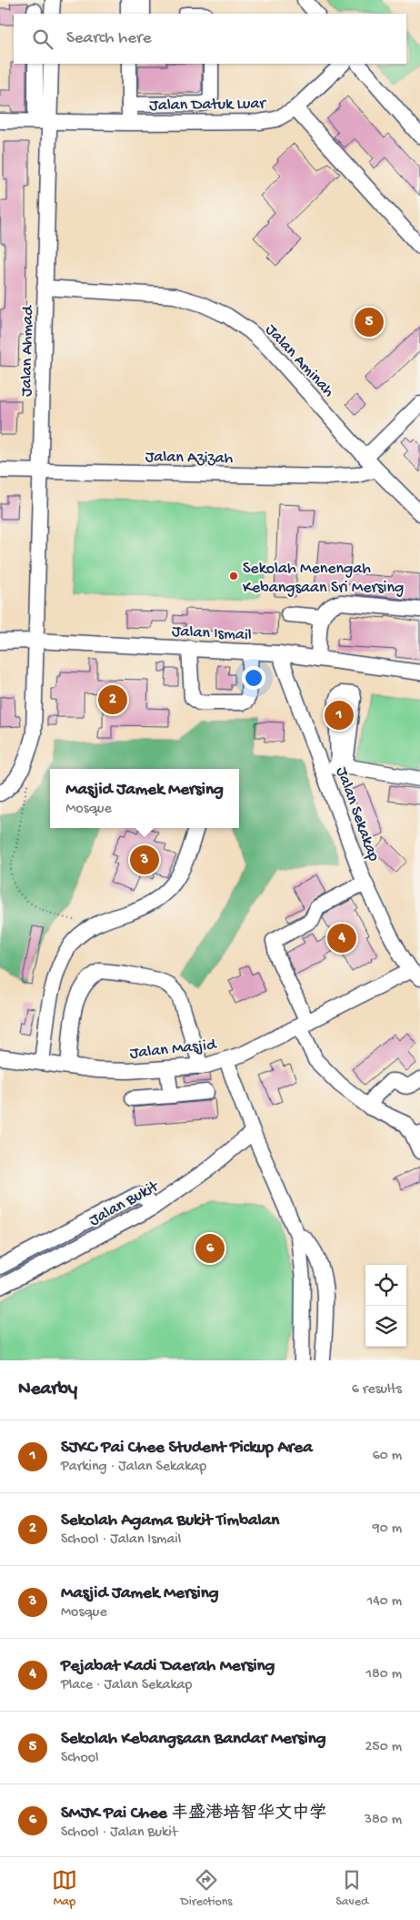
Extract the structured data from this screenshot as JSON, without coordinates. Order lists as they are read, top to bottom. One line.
{"streets":{"street":["Jalan Datuk Luar","Jalan Ahmad","Jalan Aminah","Jalan Azizah","Jalan Ismail","Jalan Sekakap","Jalan Masjid","Jalan Bukit"]},"crossings":[["Jalan Datuk Luar","Jalan Ahmad"],["Jalan Ahmad","Jalan Aminah"],["Jalan Ahmad","Jalan Azizah"],["Jalan Ahmad","Jalan Ismail"],["Jalan Aminah","Jalan Azizah"],["Jalan Ismail","Jalan Sekakap"],["Jalan Sekakap","Jalan Masjid"]],"places":["Sekolah Menengah Kebangsaan Sri Mersing"],"page":{"search":"Search here","pins":["5","2","1","3","4","6"],"popup":["Masjid Jamek Mersing","Mosque"],"heading":["Nearby","6 results"],"list":[{"mark":"1","name":"SJKC Pai Chee Student Pickup Area","note":"Parking · Jalan Sekakap","value":"60 m"},{"mark":"2","name":"Sekolah Agama Bukit Timbalan","note":"School · Jalan Ismail","value":"90 m"},{"mark":"3","name":"Masjid Jamek Mersing","note":"Mosque","value":"140 m"},{"mark":"4","name":"Pejabat Kadi Daerah Mersing","note":"Place · Jalan Sekakap","value":"180 m"},{"mark":"5","name":"Sekolah Kebangsaan Bandar Mersing","note":"School","value":"250 m"},{"mark":"6","name":"SMJK Pai Chee 丰盛港培智华文中学","note":"School · Jalan Bukit","value":"380 m"}],"nav":["Map","Directions","Saved"]}}
